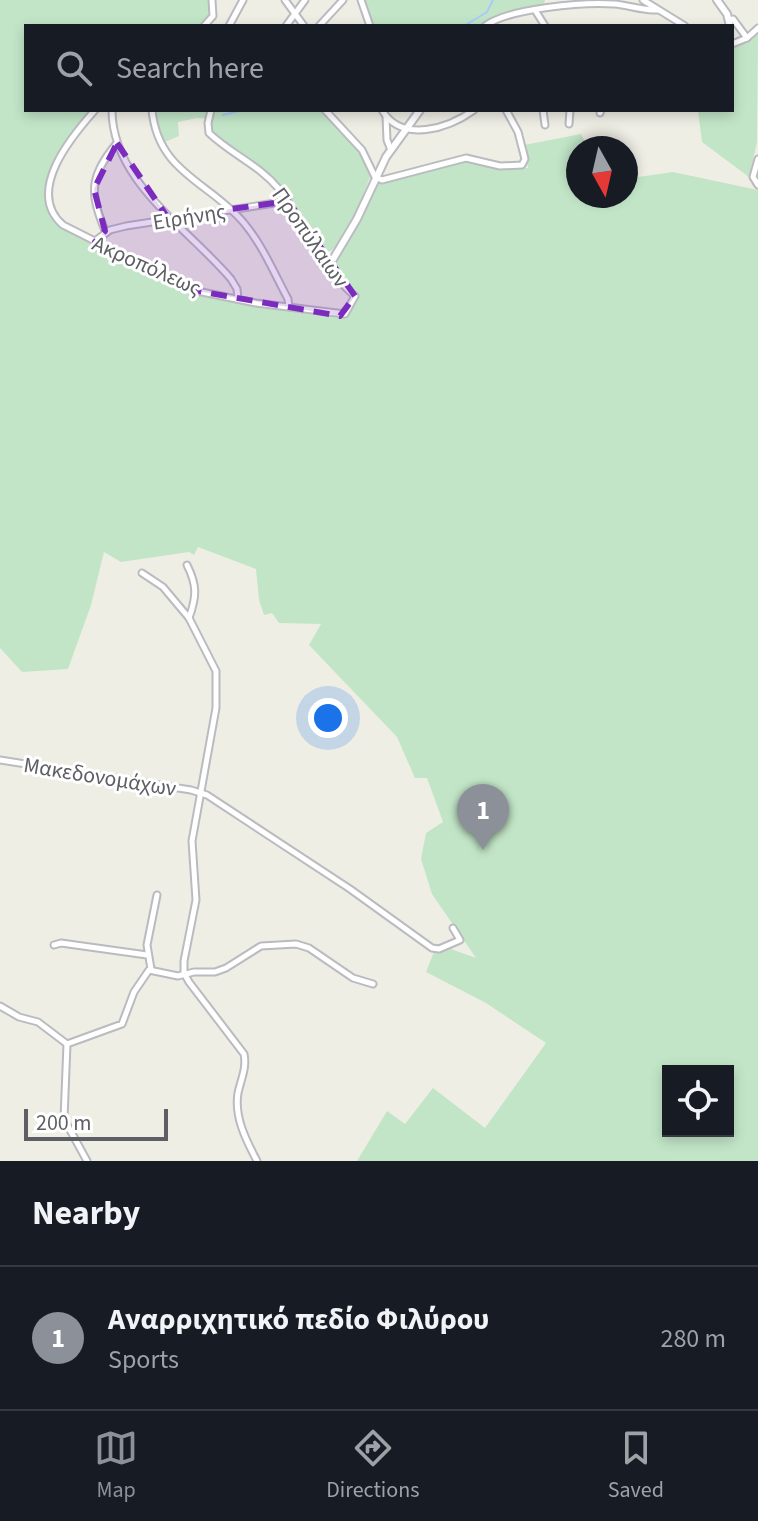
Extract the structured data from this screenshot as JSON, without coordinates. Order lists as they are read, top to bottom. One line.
{"streets":{"street":["Ειρήνης","Προπύλαιων","Ακροπόλεως","Μακεδονομάχων"]},"crossings":[["Ειρήνης","Προπύλαιων"],["Ειρήνης","Ακροπόλεως"],["Προπύλαιων","Ακροπόλεως"]],"scale_bar":"200 m","north":"bottom","page":{"search":"Search here","pins":"1","scale":"200 m","heading":"Nearby","list":[{"mark":"1","name":"Αναρριχητικό πεδίο Φιλύρου","note":"Sports","value":"280 m"}],"nav":["Map","Directions","Saved"]}}
